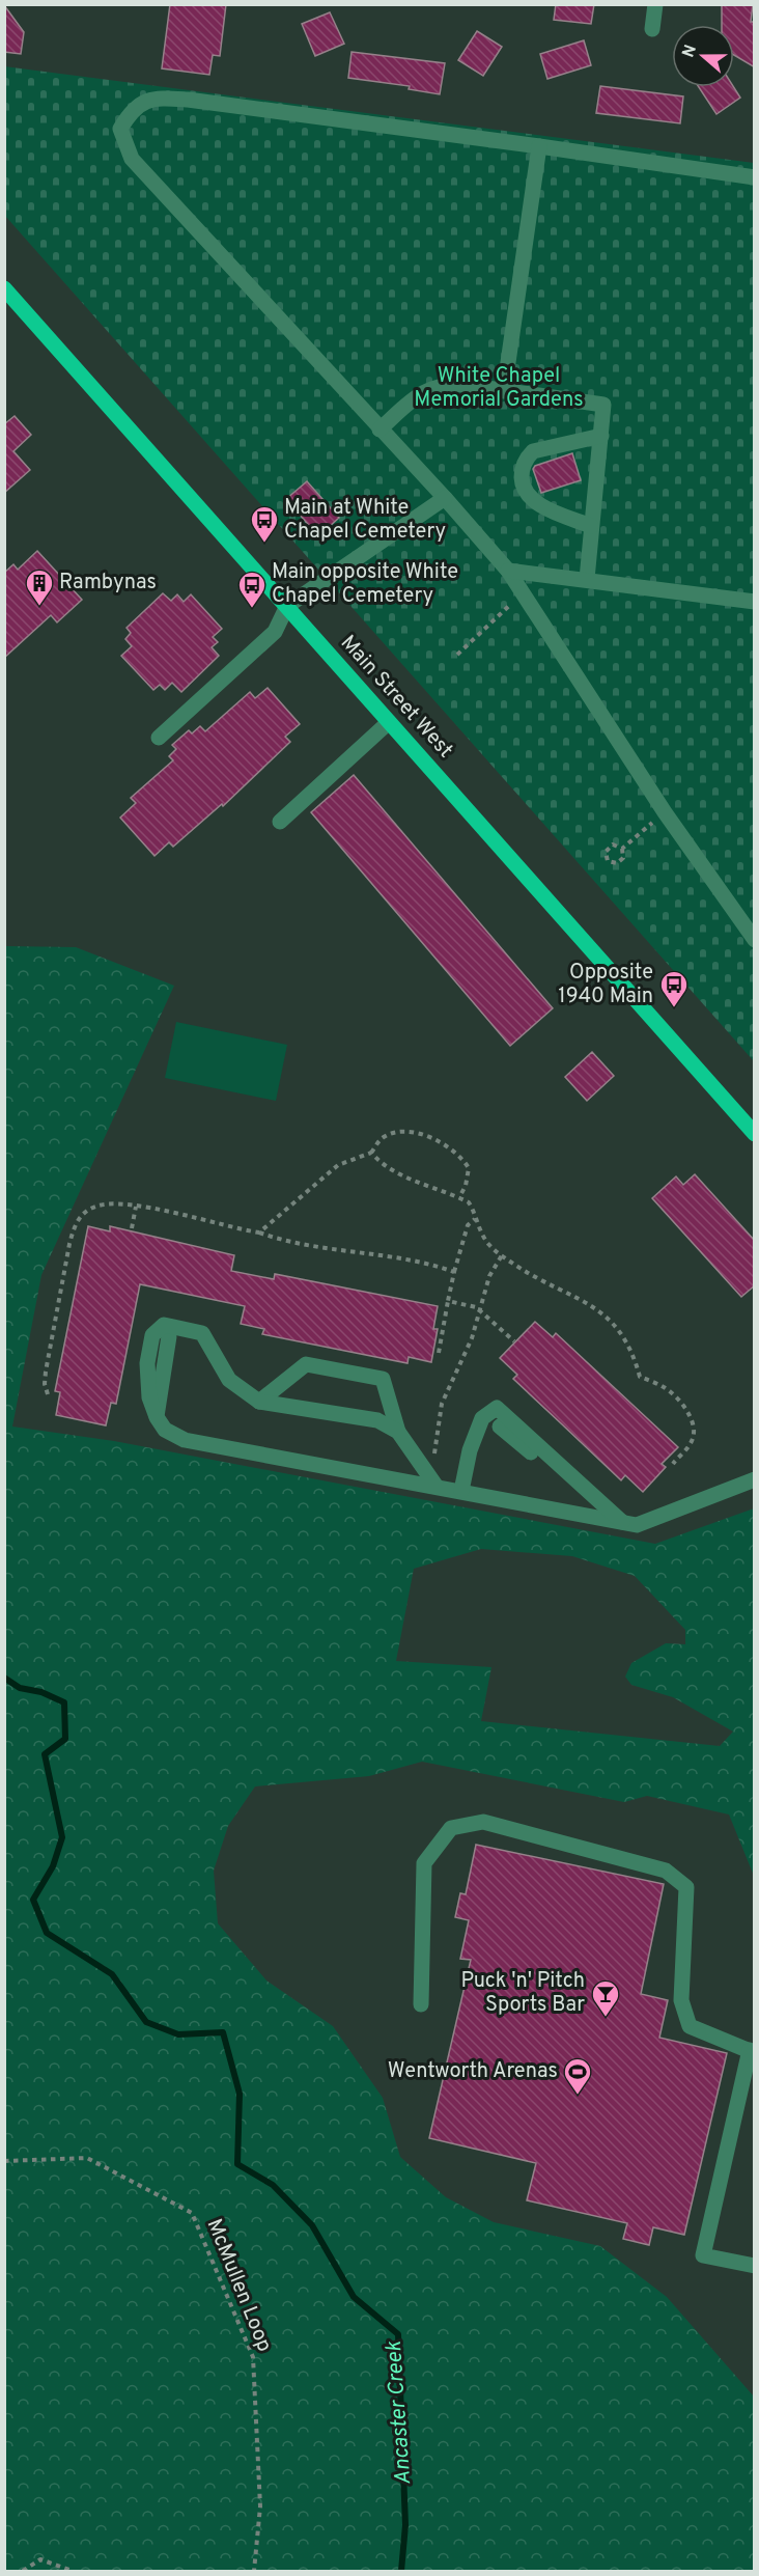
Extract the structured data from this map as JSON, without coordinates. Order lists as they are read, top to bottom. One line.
{"streets":{"main road":["Main Street West"],"path":["McMullen Loop"]},"water":["Ancaster Creek"],"parks":["White Chapel Memorial Gardens"],"places":{"bus stop":["Main at White Chapel Cemetery","Main opposite White Chapel Cemetery","Opposite 1940 Main"],"building":["Rambynas"],"bar":["Puck 'n' Pitch Sports Bar"],"sports":["Wentworth Arenas"]},"north":"left"}
